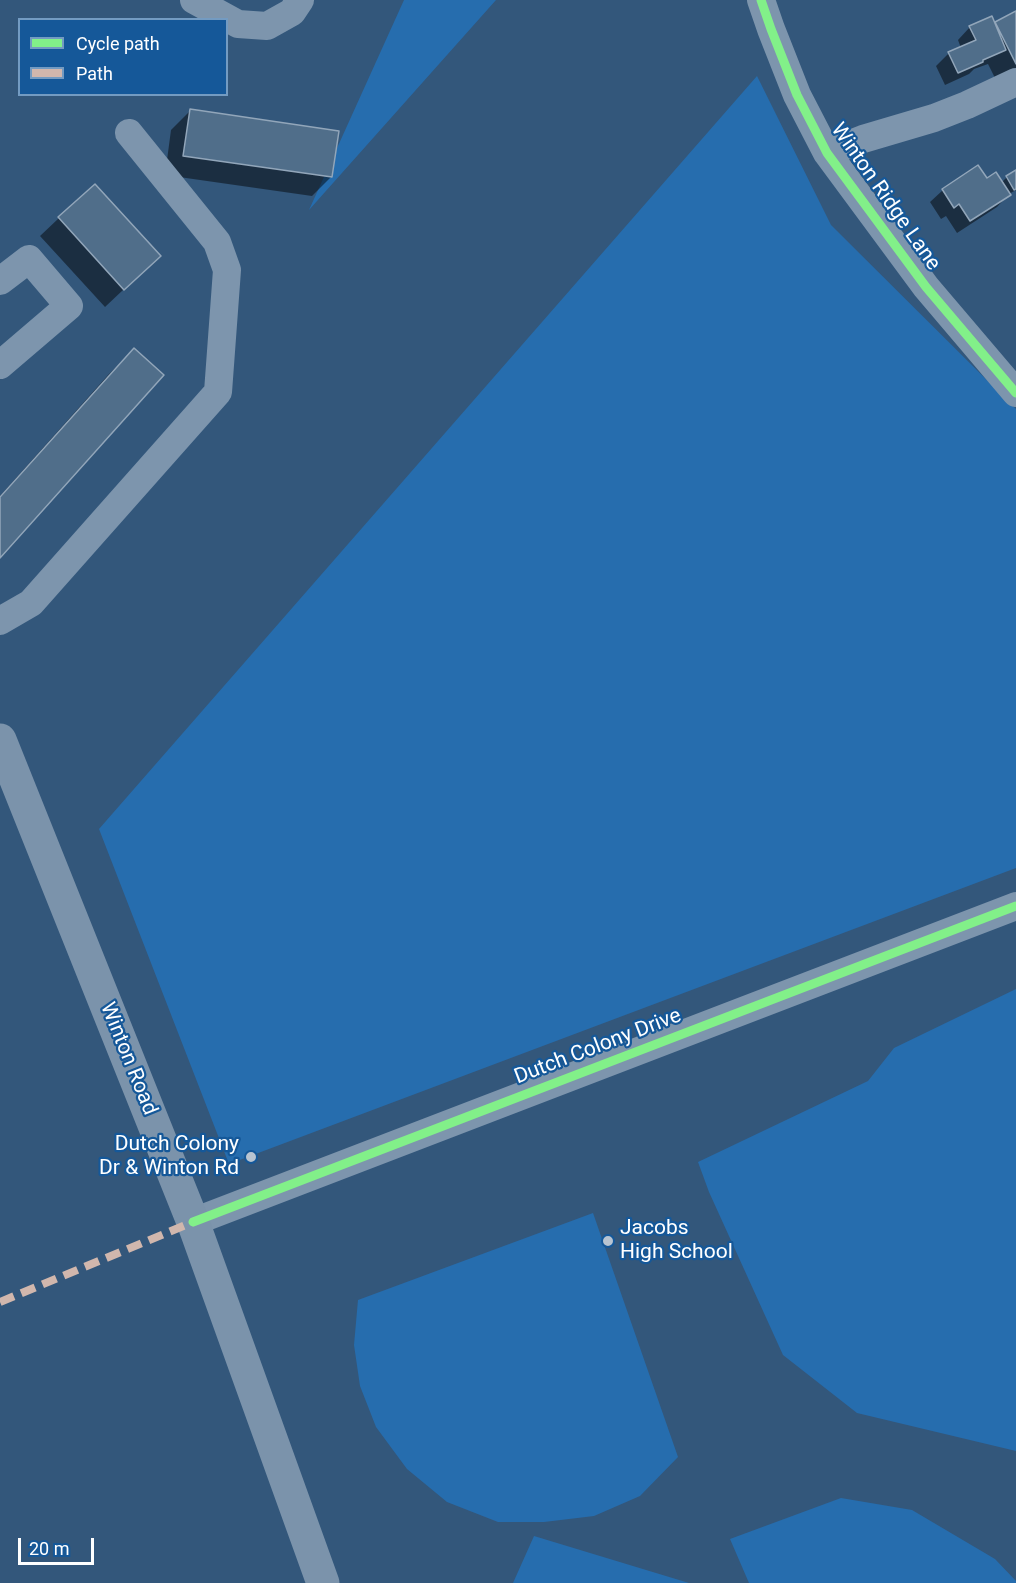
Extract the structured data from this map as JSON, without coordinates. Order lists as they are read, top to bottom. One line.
{"streets":{"main road":["Winton Road"],"street":["Winton Ridge Lane","Dutch Colony Drive"]},"crossings":[["Dutch Colony Drive","Winton Road"]],"places":["Dutch Colony Dr & Winton Rd","Jacobs High School"],"legend":["Cycle path","Path"],"scale_bar":"20 m"}
